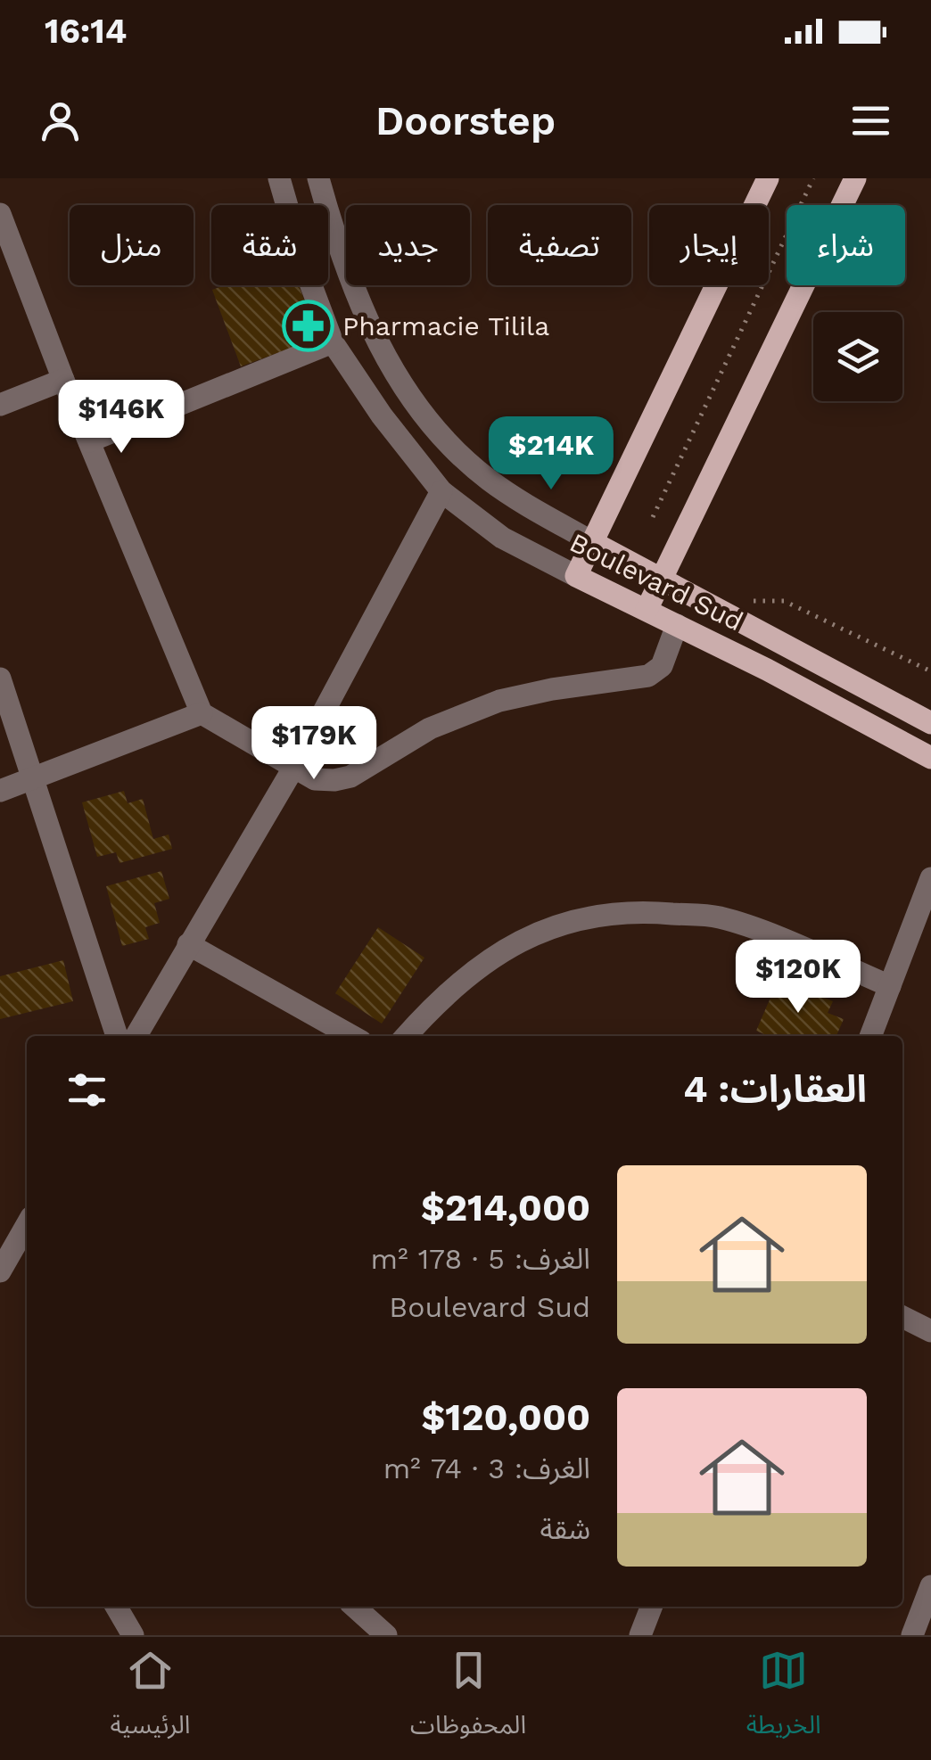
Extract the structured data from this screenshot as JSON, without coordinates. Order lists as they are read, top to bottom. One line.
{"streets":{"main road":["Boulevard Sud"]},"places":{"pharmacy":["Pharmacie Tilila"]},"page":{"status":"16:14","header":"Doorstep","chip":["شراء","إيجار","تصفية","جديد","شقة","منزل"],"price":["$146K","$214K","$179K","$120K"],"heading":"العقارات: 4","list":[{"name":"$214,000","note":"الغرف: 5 · 178 m² · Boulevard Sud"},{"name":"$120,000","note":"الغرف: 3 · 74 m² · شقة"}],"tabs":["الخريطة","المحفوظات","الرئيسية"]}}
